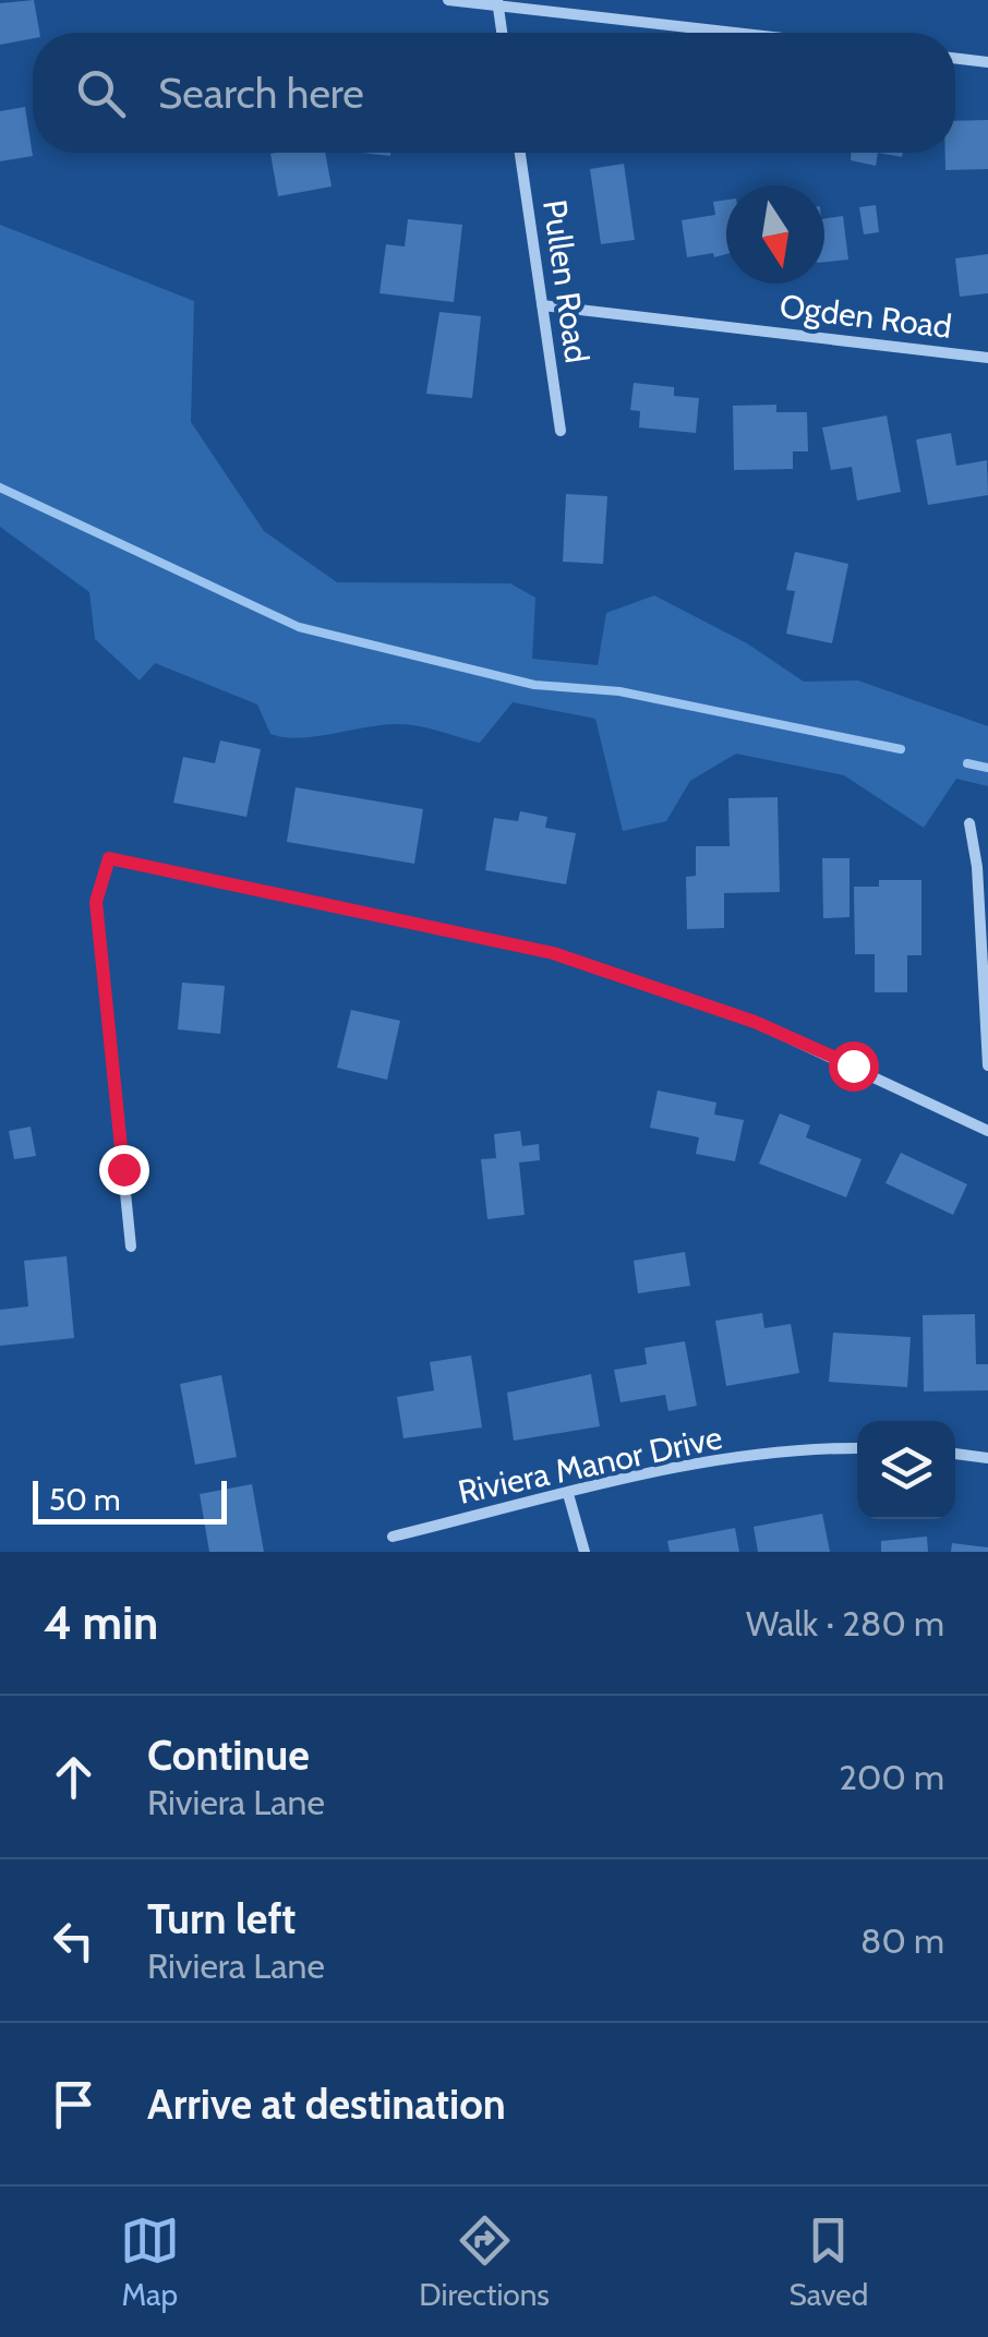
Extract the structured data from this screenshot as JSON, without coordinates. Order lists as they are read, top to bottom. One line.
{"streets":{"street":["Pullen Road","Ogden Road","Riviera Manor Drive"]},"crossings":[["Pullen Road","Ogden Road"]],"scale_bar":"50 m","north":"bottom","page":{"search":"Search here","scale":"50 m","heading":["4 min","Walk · 280 m"],"list":[["Continue","Riviera Lane","200 m"],["Turn left","Riviera Lane","80 m"],"Arrive at destination"],"nav":["Map","Directions","Saved"]}}
